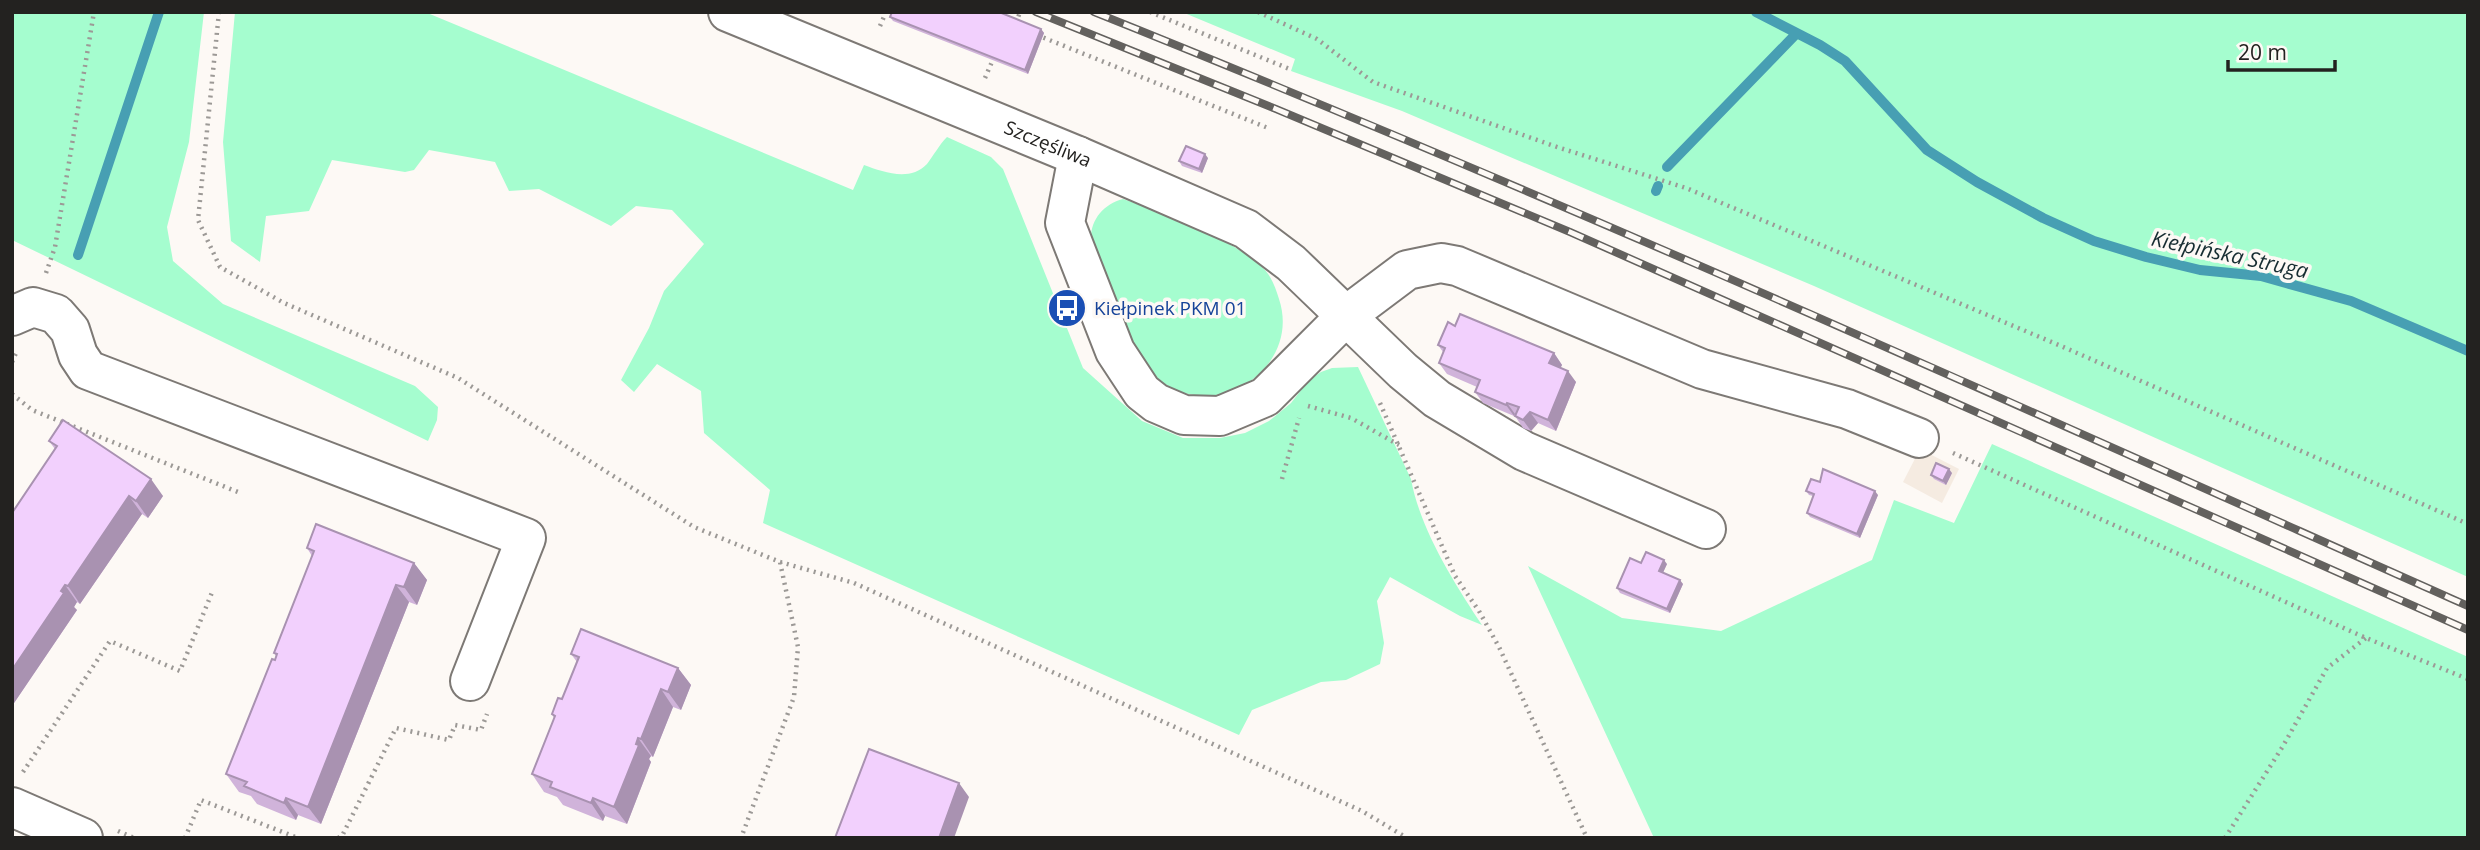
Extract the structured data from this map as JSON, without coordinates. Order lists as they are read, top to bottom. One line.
{"streets":{"street":["Szczęśliwa"]},"water":["Kiełpińska Struga"],"places":{"bus stop":["Kiełpinek PKM 01"]},"scale_bar":"20 m"}
